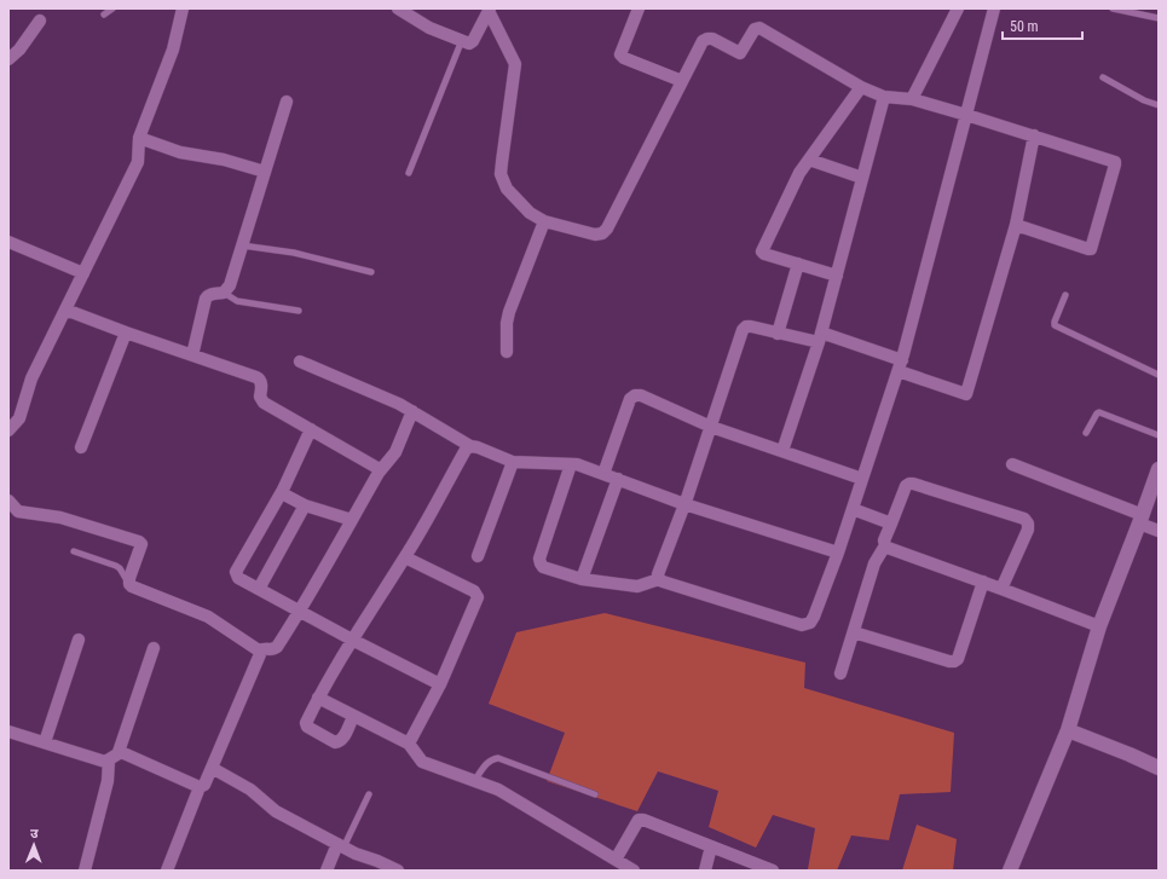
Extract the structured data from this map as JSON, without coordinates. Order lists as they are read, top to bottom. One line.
{"scale_bar":"50 m","north":"top"}
